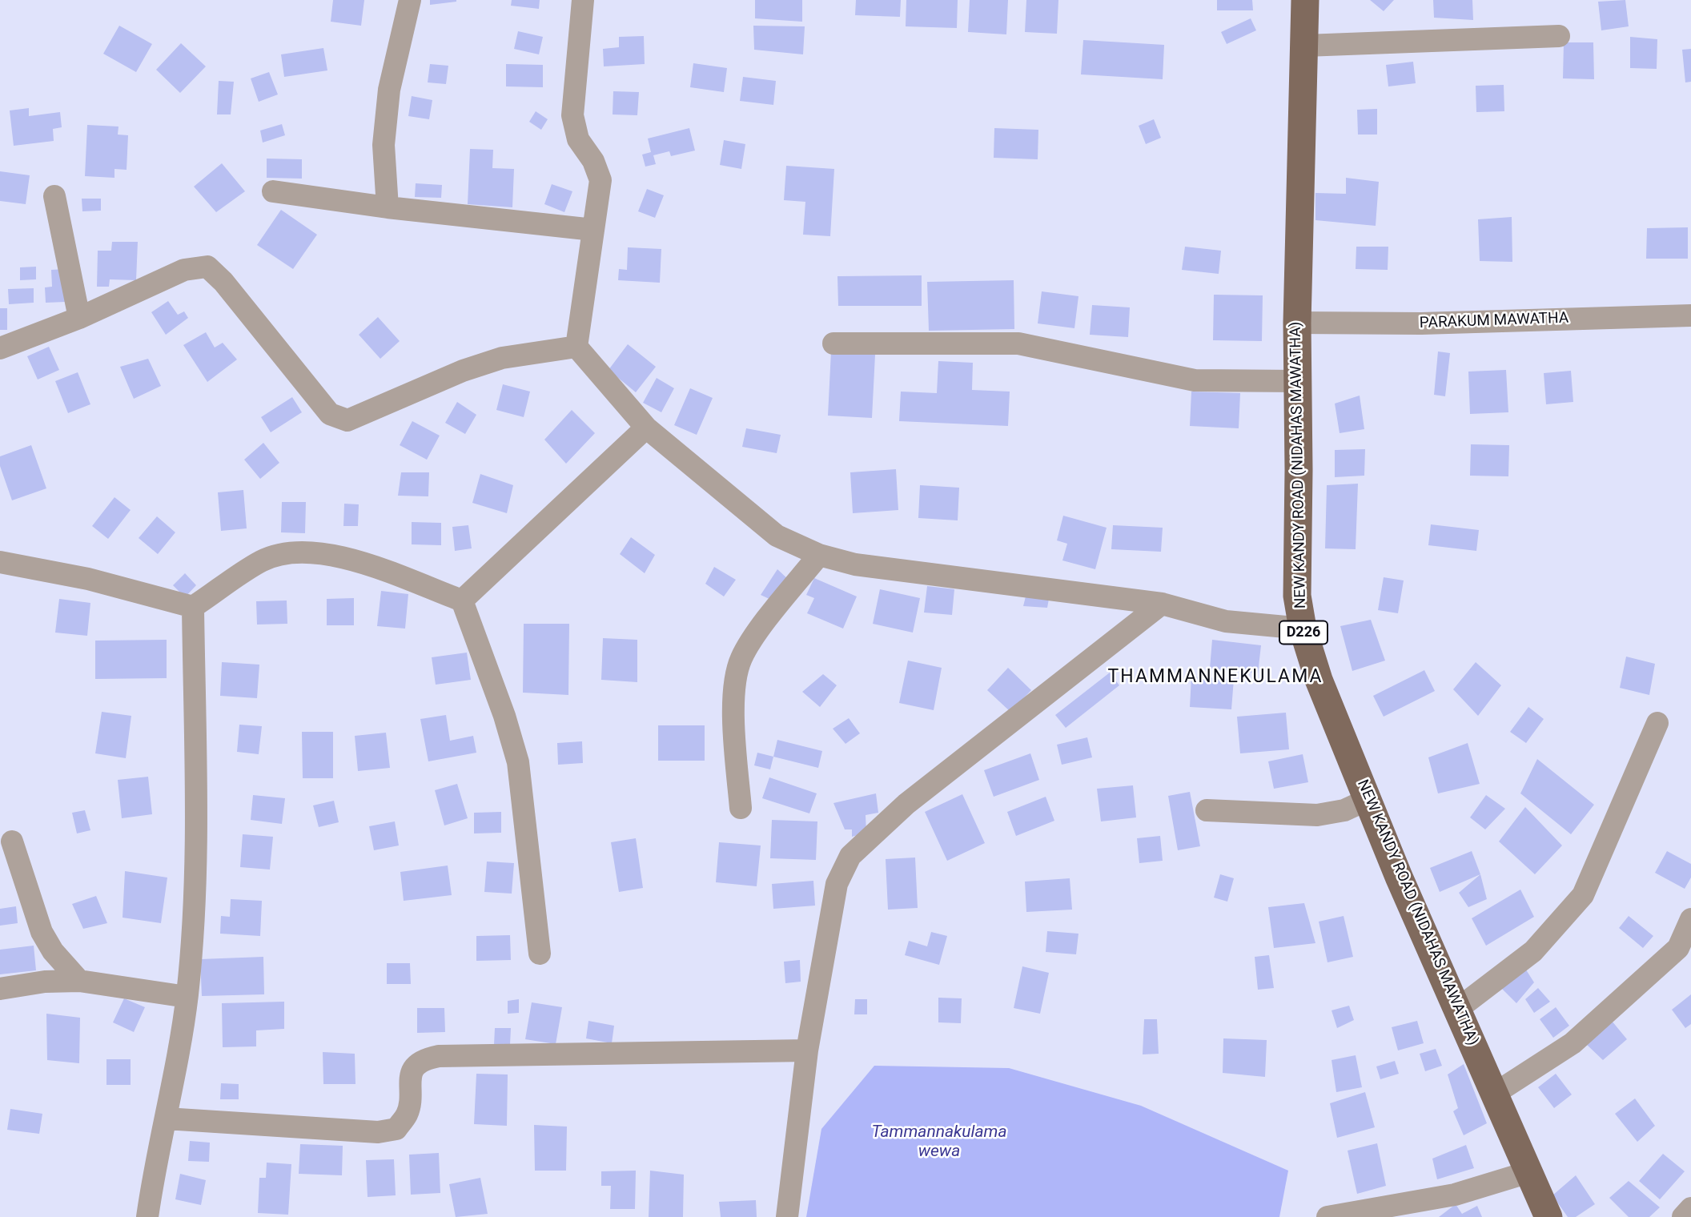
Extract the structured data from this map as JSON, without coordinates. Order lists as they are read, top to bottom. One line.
{"streets":{"main road":["NEW KANDY ROAD (NIDAHAS MAWATHA)","D226"],"street":["PARAKUM MAWATHA"]},"crossings":[["PARAKUM MAWATHA","NEW KANDY ROAD (NIDAHAS MAWATHA)"]],"districts":["THAMMANNEKULAMA"],"water":["Tammannakulama wewa"]}
